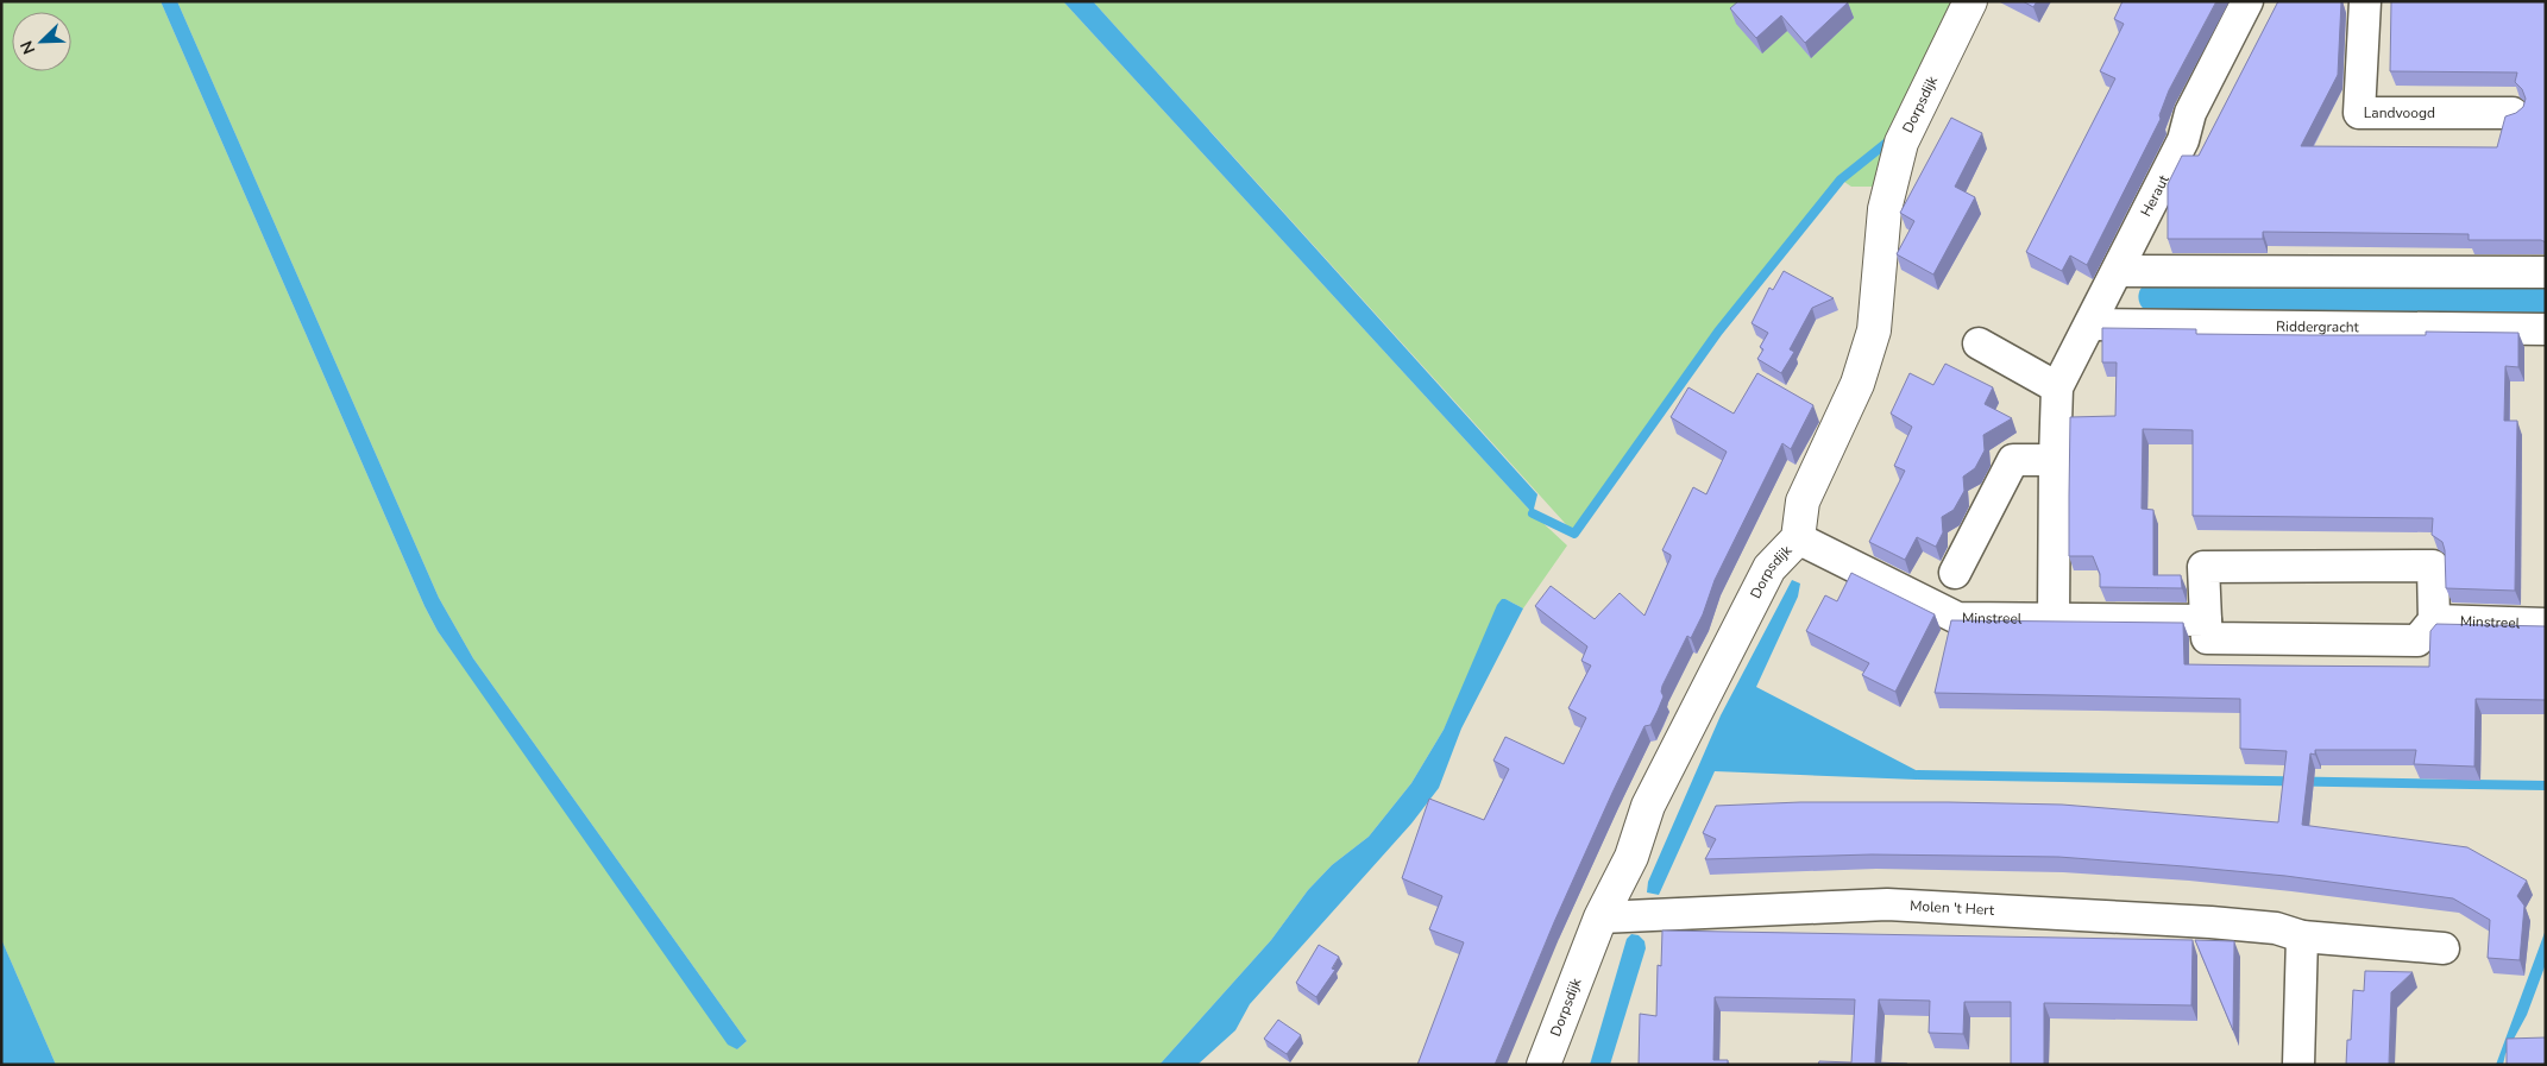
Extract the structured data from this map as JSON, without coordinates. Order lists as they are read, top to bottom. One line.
{"streets":{"street":["Dorpsdijk","Landvoogd","Heraut","Riddergracht","Minstreel","Molen 't Hert"]},"crossings":[["Dorpsdijk","Minstreel"],["Dorpsdijk","Molen 't Hert"],["Heraut","Riddergracht"],["Heraut","Minstreel"]],"north":"bottom left"}
